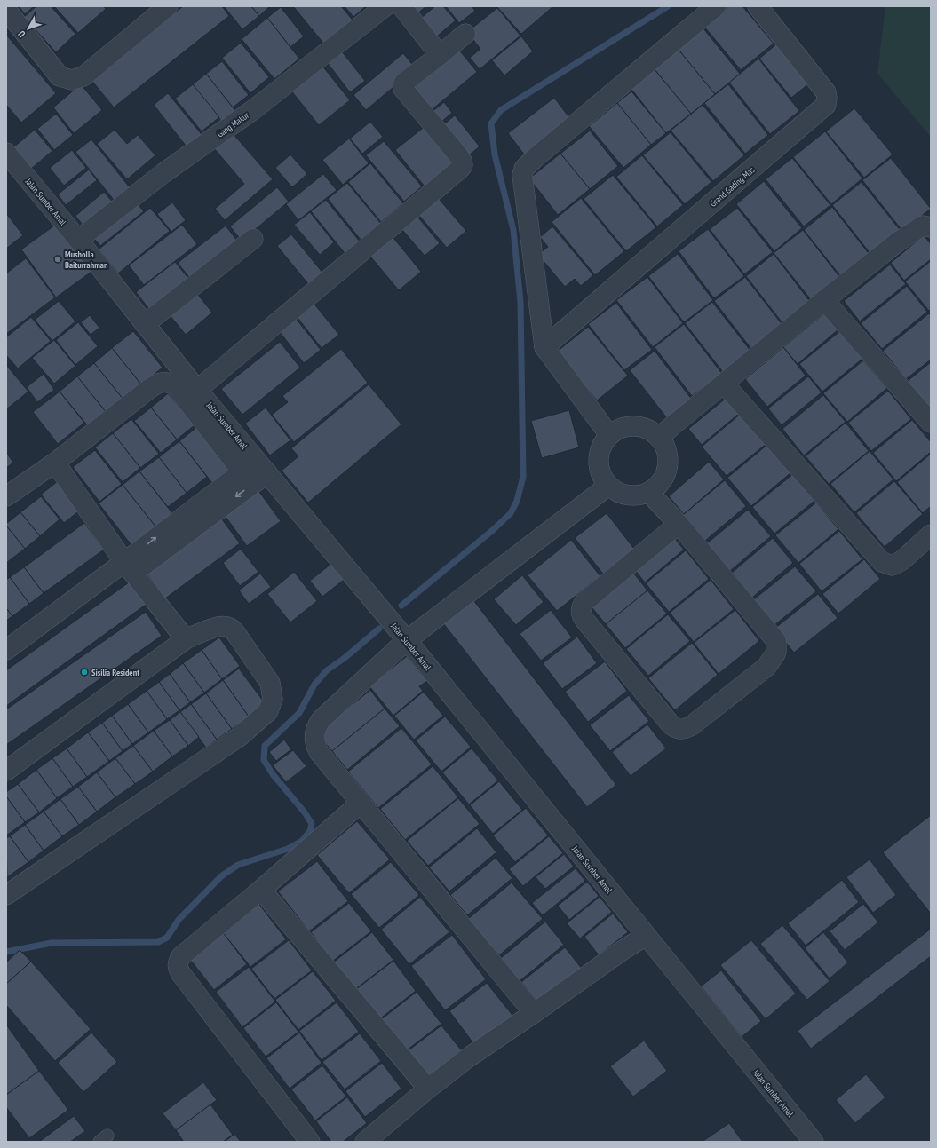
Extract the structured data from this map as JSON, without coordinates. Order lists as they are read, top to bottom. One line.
{"streets":{"street":["Gang Makur","Grand Gading Mas","Jalan Sumber Amal"]},"crossings":[["Gang Makur","Jalan Sumber Amal"]],"places":["Musholla Baiturrahman","Sisilia Resident"],"north":"bottom left"}
